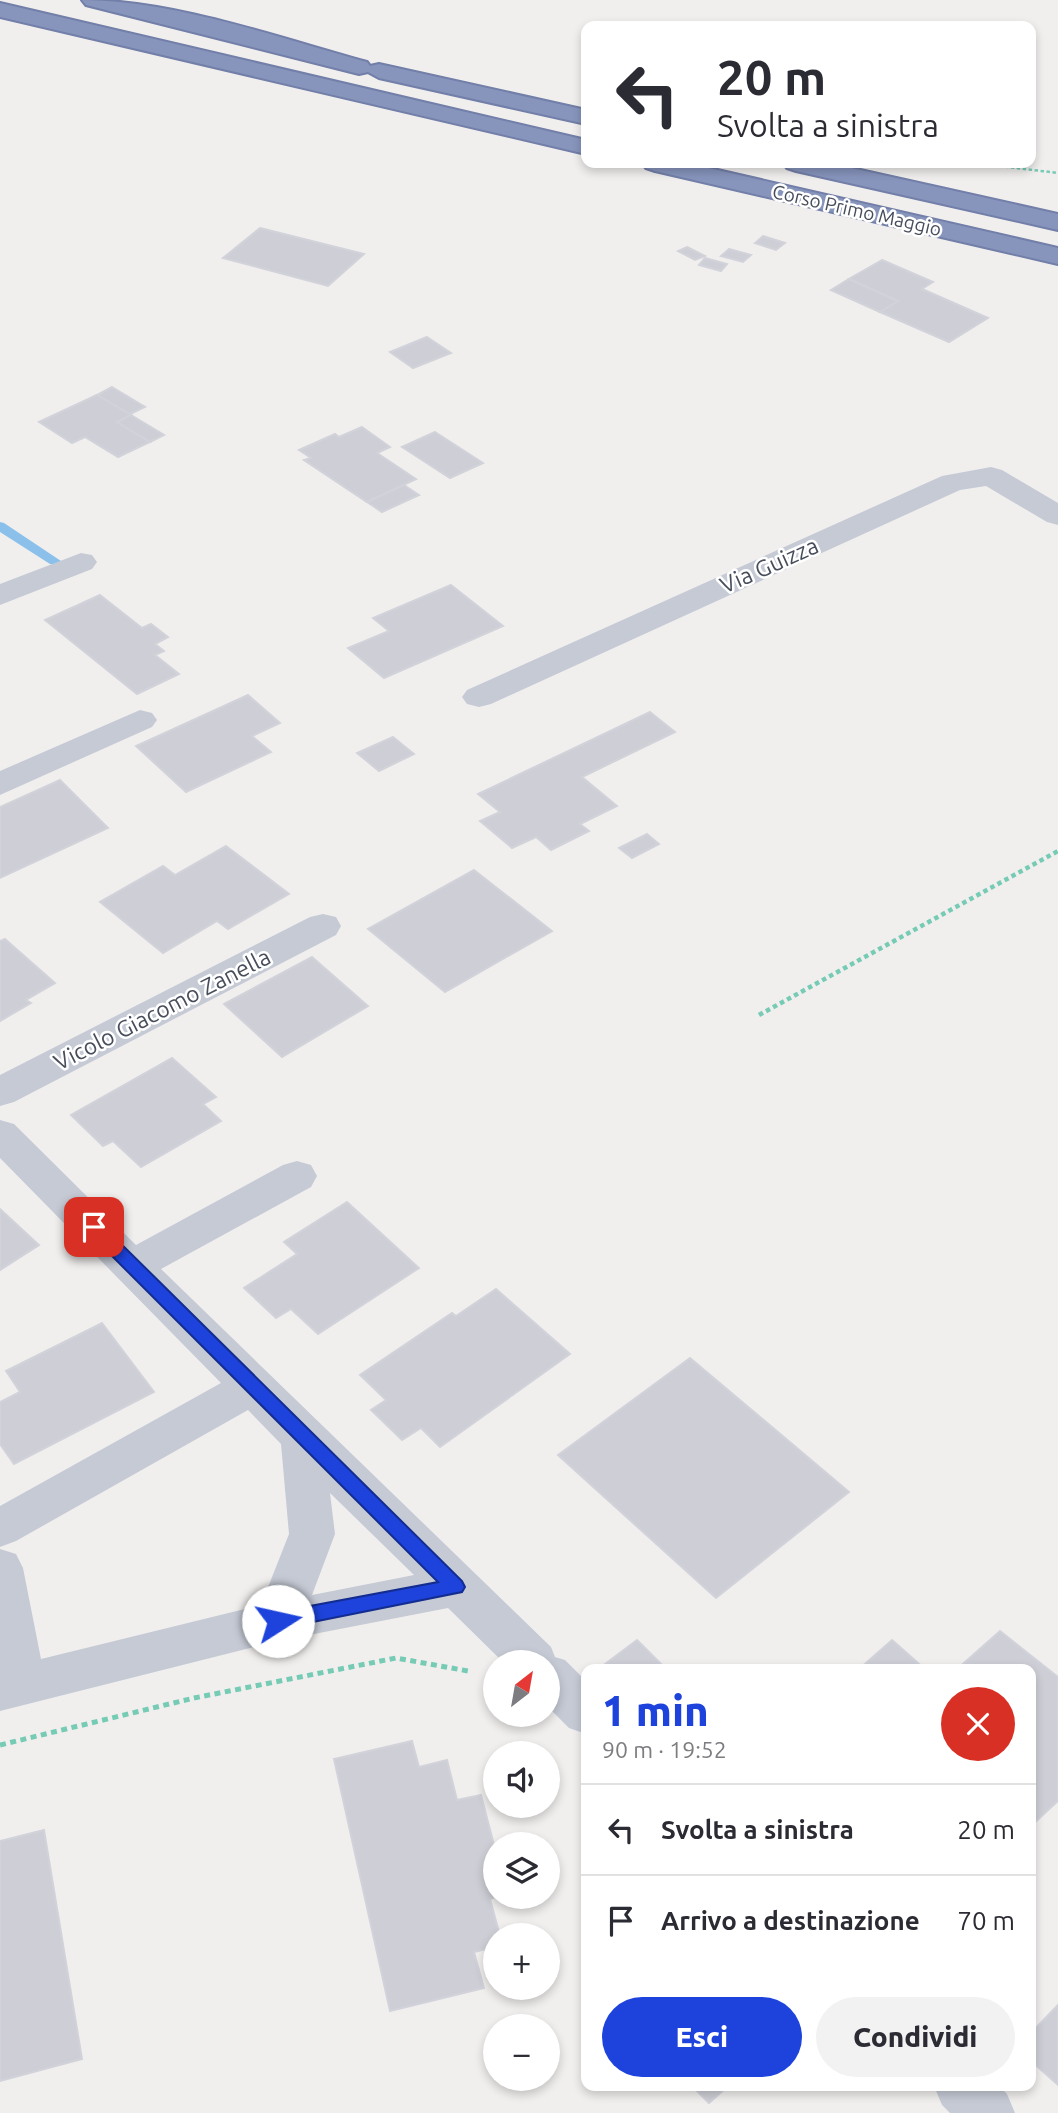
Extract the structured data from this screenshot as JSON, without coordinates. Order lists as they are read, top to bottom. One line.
{"streets":{"highway":["Corso Primo Maggio"],"street":["Via Guizza","Vicolo Giacomo Zanella"]},"north":"top right","page":{"turn":["20 m","Svolta a sinistra"],"map_buttons":["+","−"],"heading":["1 min","90 m · 19:52"],"list":[{"name":"Svolta a sinistra","value":"20 m"},{"name":"Arrivo a destinazione","value":"70 m"}],"buttons":["Esci","Condividi"]}}
